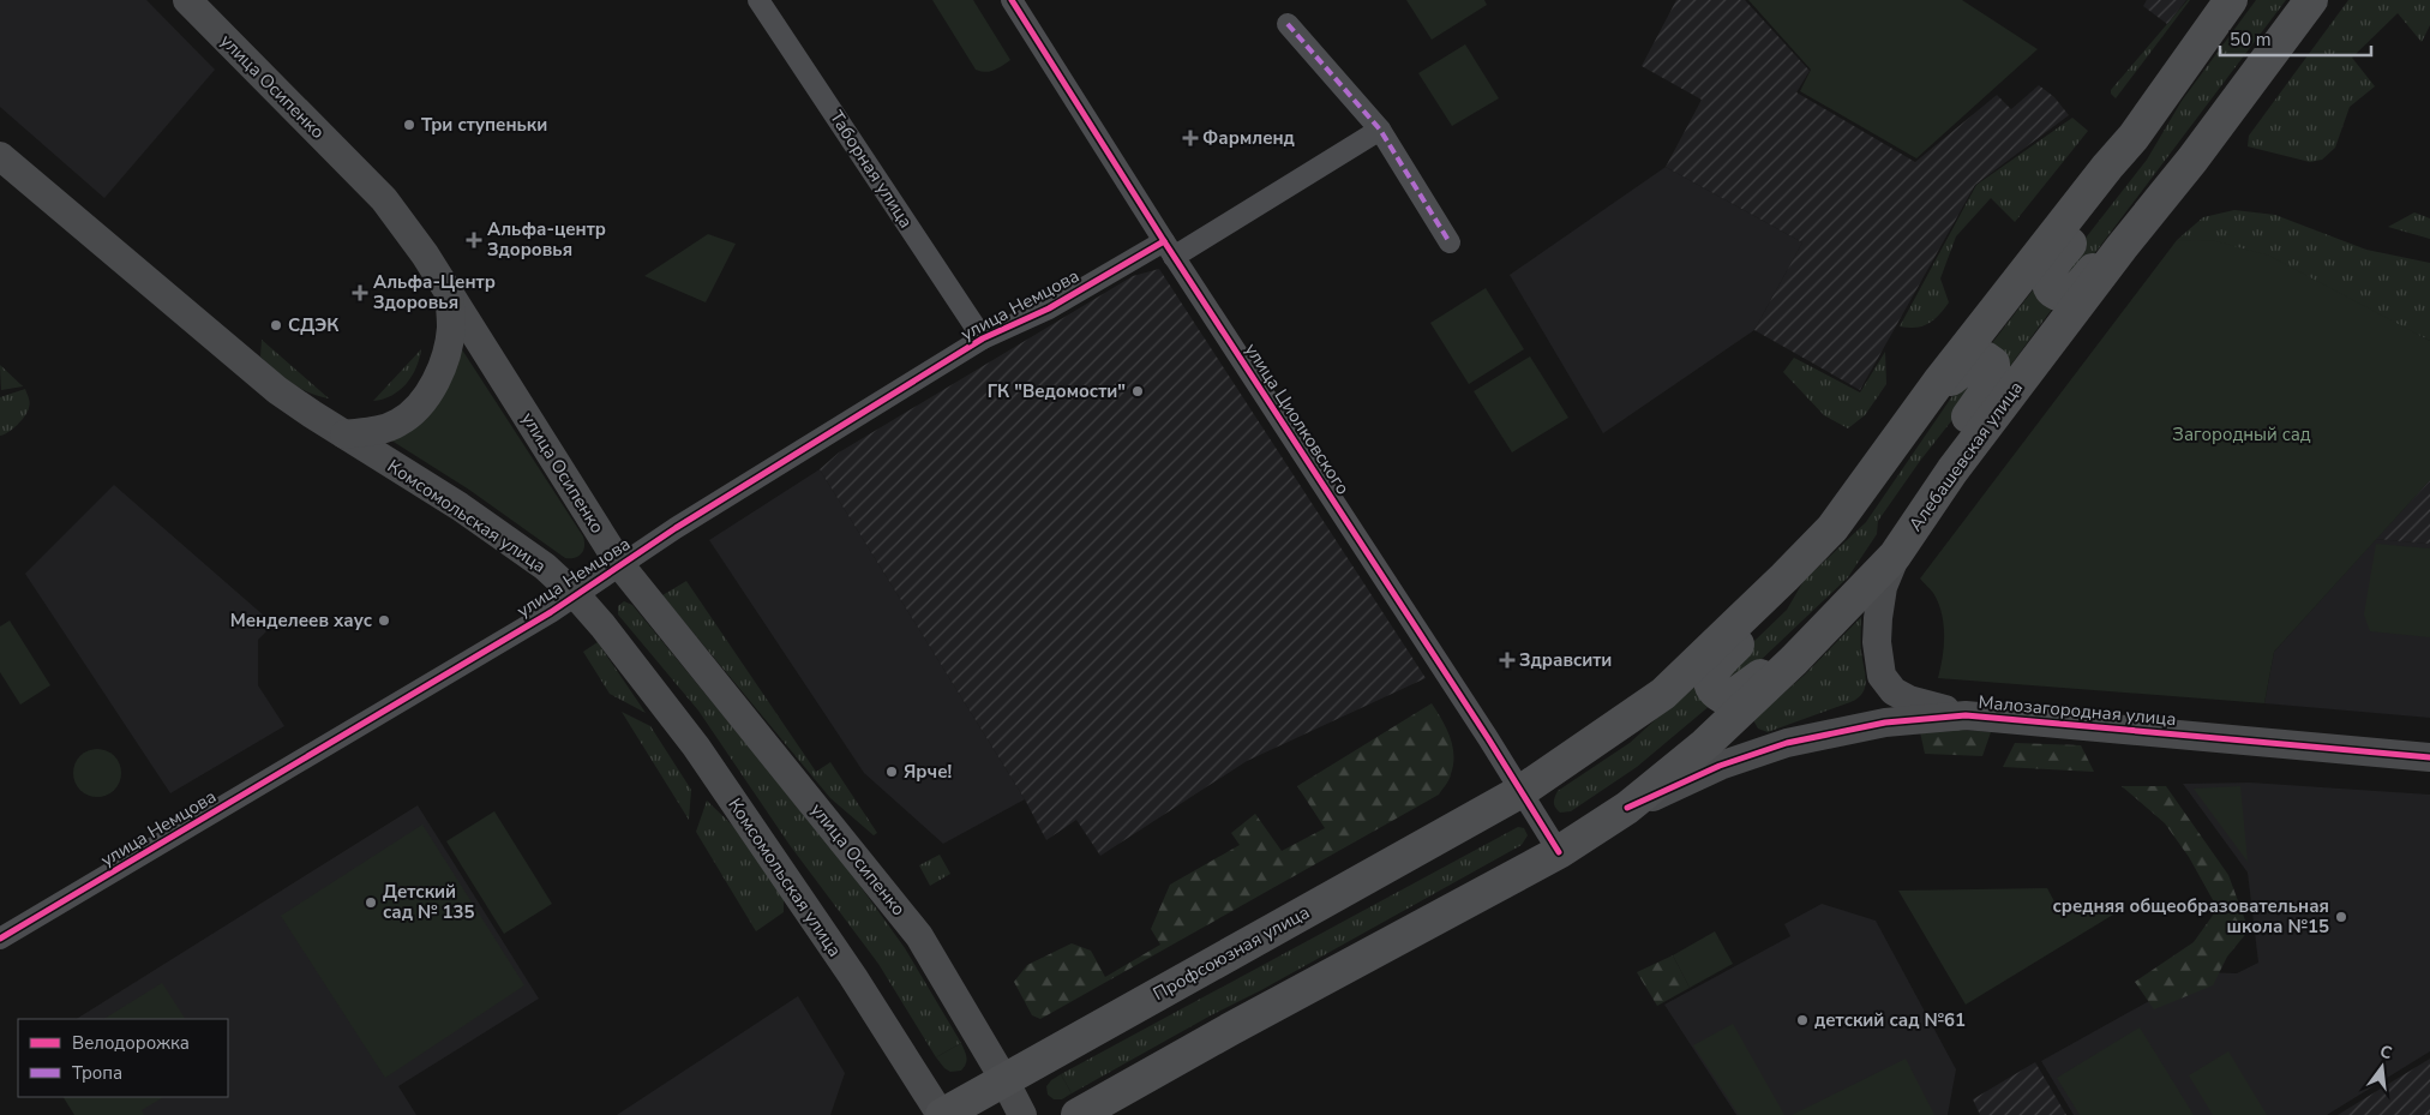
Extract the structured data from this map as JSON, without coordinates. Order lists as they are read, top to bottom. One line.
{"streets":{"main road":["улица Осипенко","Алебашевская улица","Комсомольская улица","Малозагородная улица","Профсоюзная улица"],"street":["Таборная улица","улица Немцова","улица Циолковского"]},"crossings":[["улица Осипенко","улица Немцова"],["улица Осипенко","Профсоюзная улица"],["Таборная улица","улица Немцова"],["улица Немцова","улица Циолковского"],["улица Немцова","Комсомольская улица"],["улица Циолковского","Алебашевская улица"],["улица Циолковского","Профсоюзная улица"],["Алебашевская улица","Малозагородная улица"],["Комсомольская улица","Профсоюзная улица"]],"parks":["Загородный сад"],"places":{"other":["Три ступеньки","СДЭК","ГК \"Ведомости\"","Менделеев хаус","Ярче!","Детский сад № 135","средняя общеобразовательная школа №15","детский сад №61"],"health":["Фармленд","Альфа-центр Здоровья","Альфа-Центр Здоровья","Здравсити"]},"legend":["Велодорожка","Тропа"],"scale_bar":"50 m","north":"top"}
